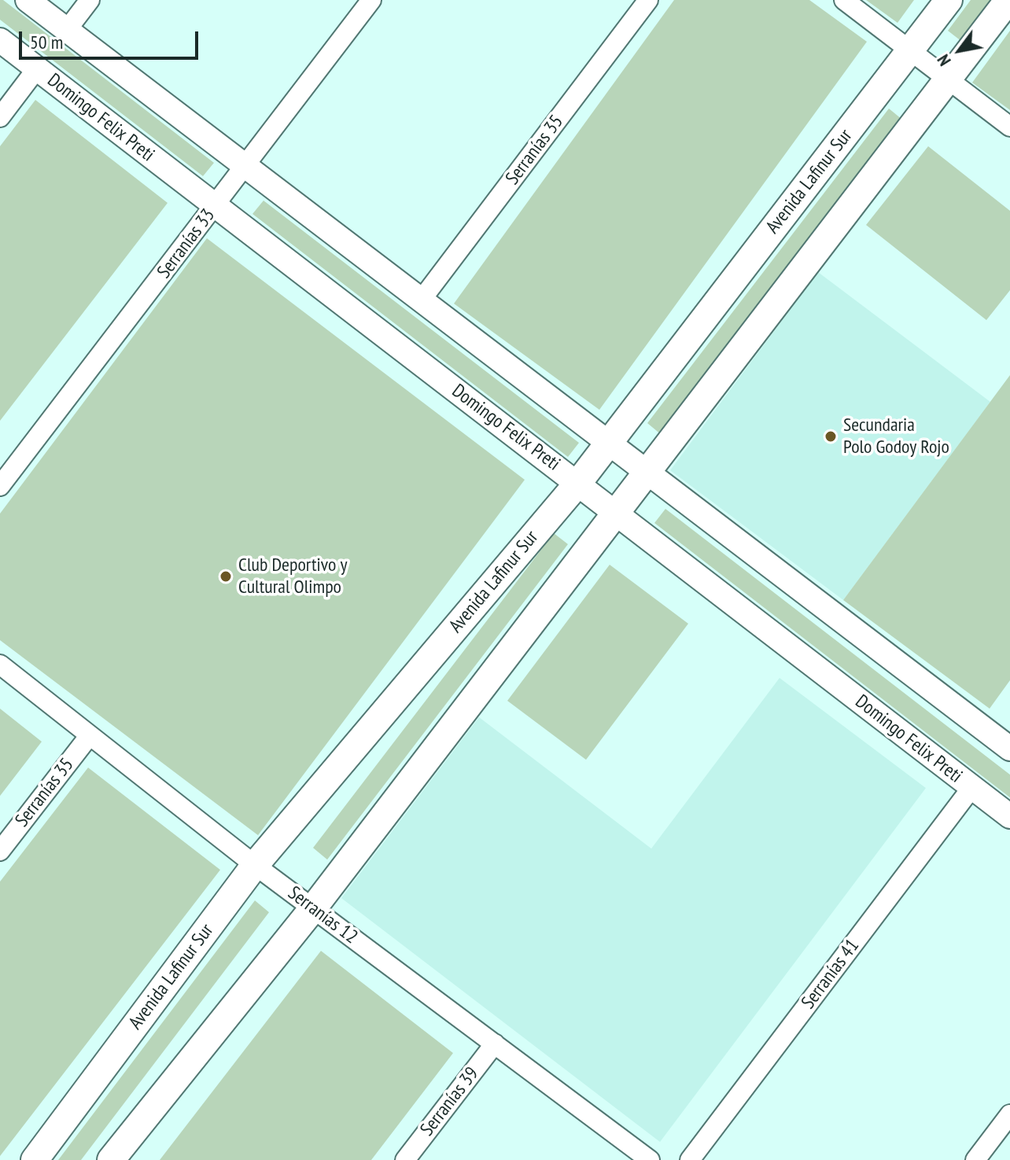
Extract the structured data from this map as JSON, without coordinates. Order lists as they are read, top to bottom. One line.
{"streets":{"main road":["Avenida Lafinur Sur"],"street":["Domingo Felix Preti","Serranías 35","Serranías 33","Serranías 12","Serranías 41","Serranías 39"]},"crossings":[["Domingo Felix Preti","Avenida Lafinur Sur"],["Domingo Felix Preti","Serranías 33"],["Domingo Felix Preti","Serranías 41"],["Serranías 35","Serranías 12"],["Avenida Lafinur Sur","Serranías 12"],["Serranías 12","Serranías 39"]],"places":["Secundaria Polo Godoy Rojo","Club Deportivo y Cultural Olimpo"],"scale_bar":"50 m","north":"bottom left"}
